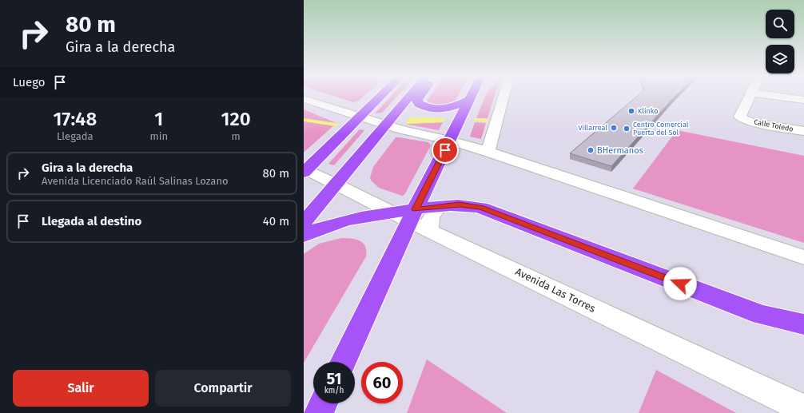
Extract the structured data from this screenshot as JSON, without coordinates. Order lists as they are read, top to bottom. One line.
{"streets":{"main road":["Calle Toledo","Avenida Las Torres"]},"places":["Klinko","Villarreal","Centro Comercial Puerta del Sol","BHermanos"],"page":{"turn":["80 m","Gira a la derecha"],"then":"Luego","eta":["17:48","Llegada","1","min","120","m"],"list":[{"name":"Gira a la derecha","note":"Avenida Licenciado Raúl Salinas Lozano","value":"80 m"},{"name":"Llegada al destino","value":"40 m"}],"speed":"51 km/h","limit":"60","buttons":["Salir","Compartir"]}}
